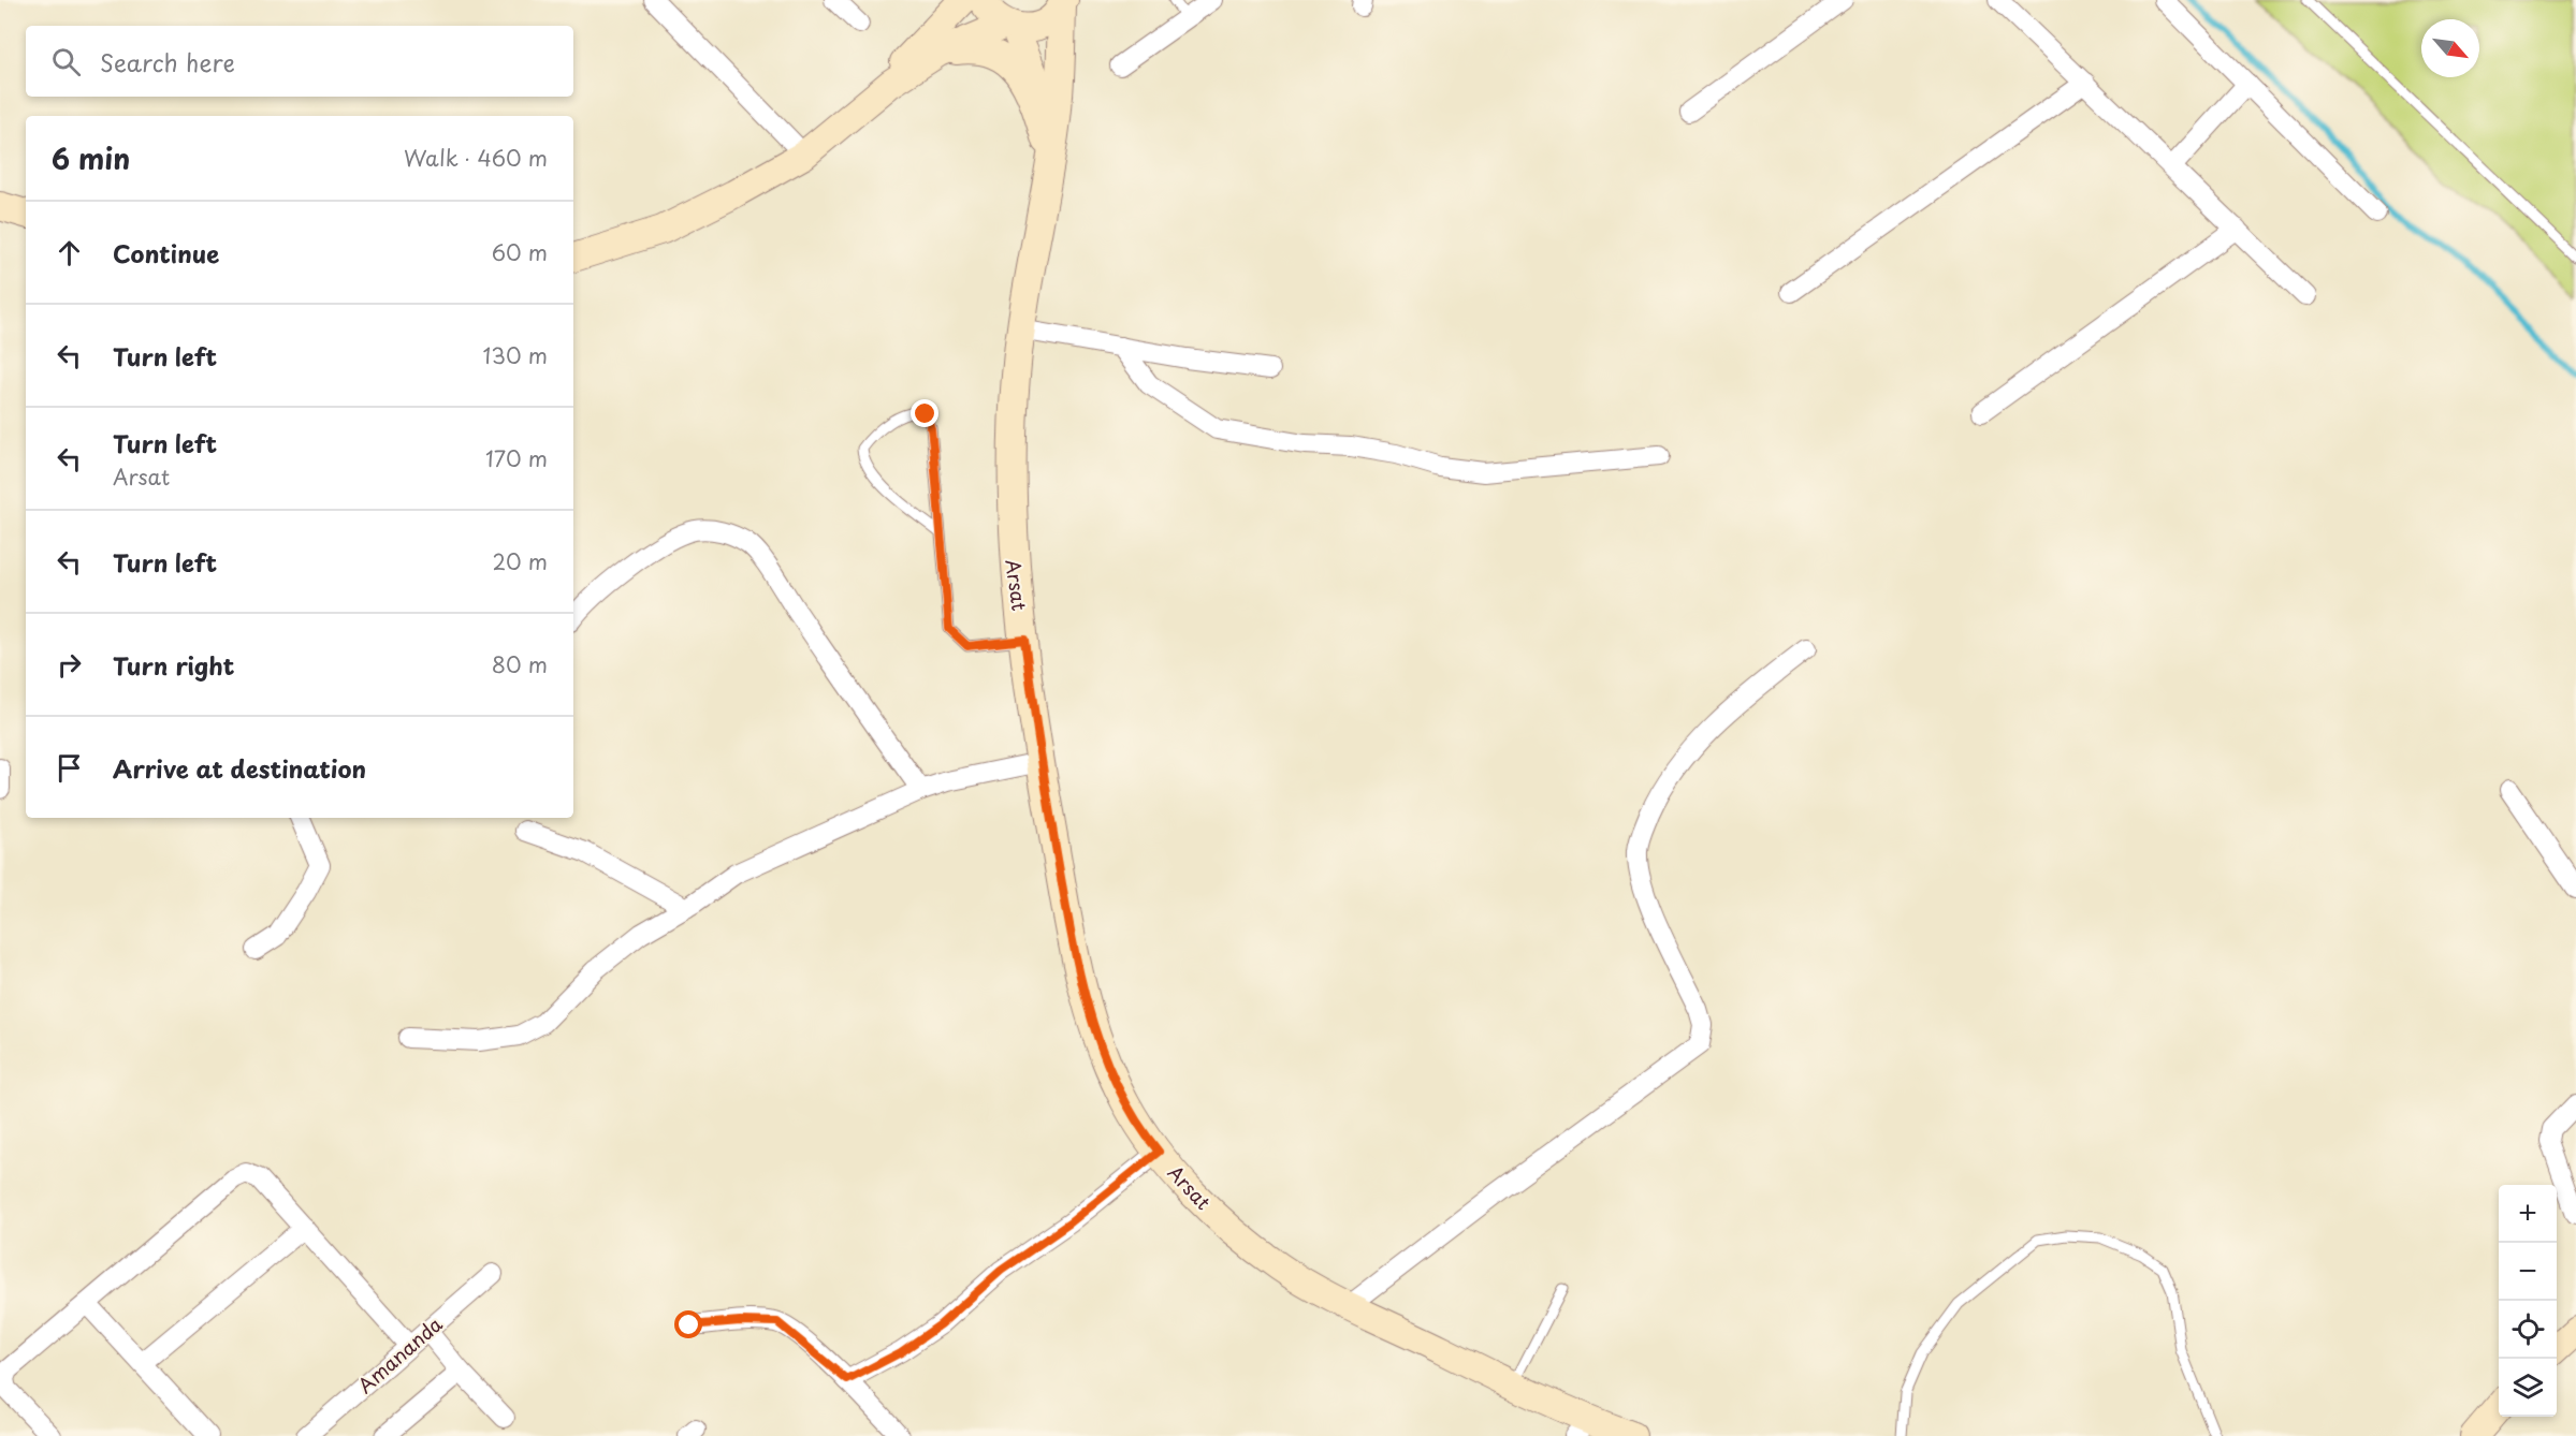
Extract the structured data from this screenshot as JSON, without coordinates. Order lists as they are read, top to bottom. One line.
{"streets":{"street":["Arsat","Amananda"]},"north":"bottom right","page":{"search":"Search here","heading":["6 min","Walk · 460 m"],"list":[["Continue","60 m"],["Turn left","130 m"],["Turn left","Arsat","170 m"],["Turn left","20 m"],["Turn right","80 m"],"Arrive at destination"],"map_buttons":["+","−"]}}
